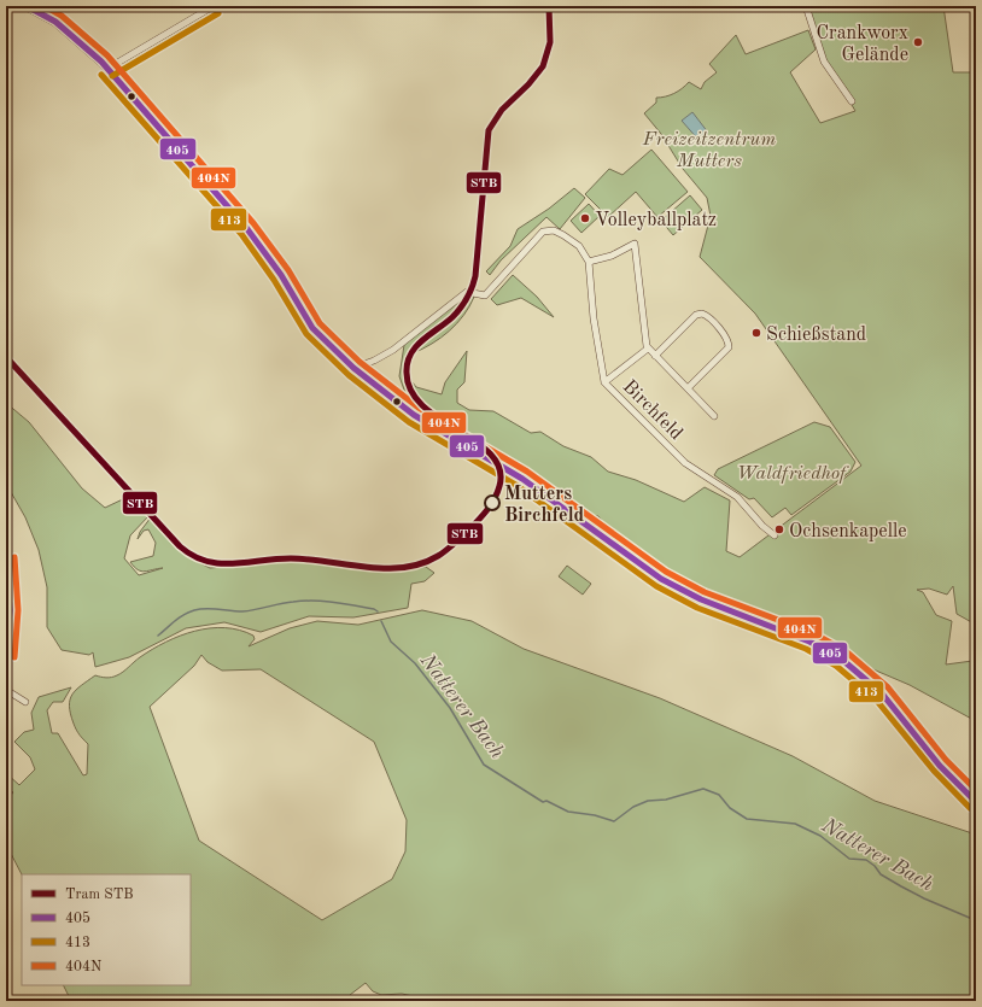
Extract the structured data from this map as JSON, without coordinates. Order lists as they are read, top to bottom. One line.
{"streets":{"street":["Birchfeld"]},"water":["Natterer Bach"],"parks":["Freizeitzentrum Mutters","Waldfriedhof"],"places":["Crankworx Gelände","Volleyballplatz","Schießstand","Mutters Birchfeld","Ochsenkapelle"],"lines":["tram line STB","transit line 405","transit line 404N","transit line 413"],"legend":["Tram STB","405","413","404N"]}
